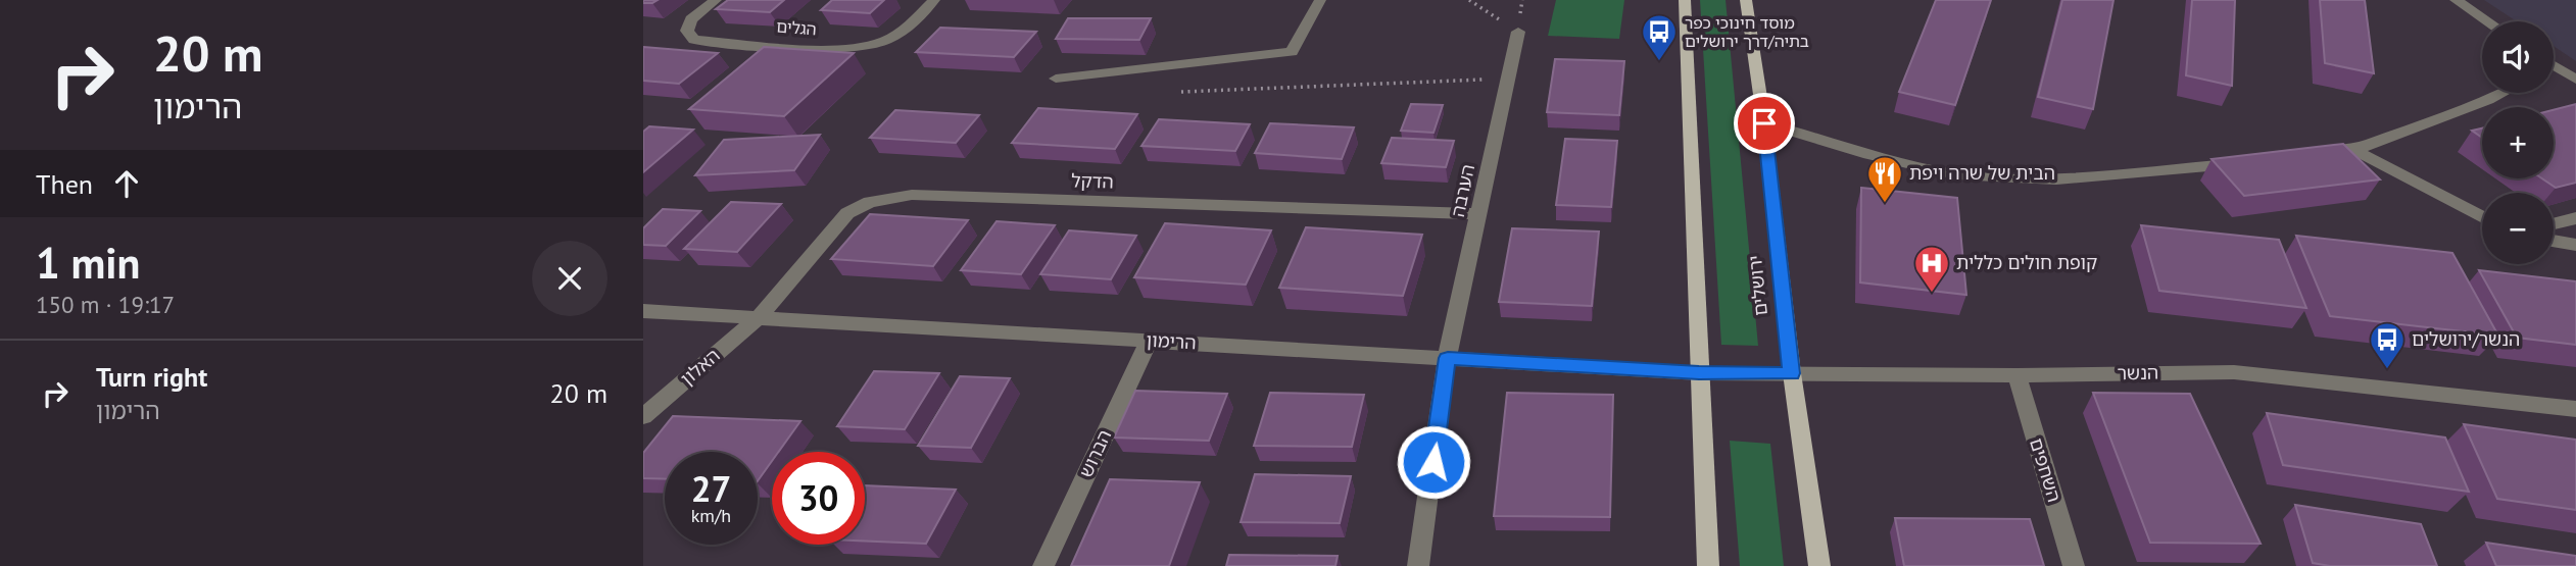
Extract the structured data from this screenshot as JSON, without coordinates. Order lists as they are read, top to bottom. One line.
{"streets":{"main road":["ירושלים"],"street":["הגלים","הדקל","הערבה","הרימון","האלון","הנשר","הברוש","השחפים"]},"crossings":[["הדקל","הערבה"],["הדקל","הרימון"],["הדקל","האלון"],["הערבה","הרימון"],["ירושלים","הנשר"],["הרימון","האלון"],["הרימון","הנשר"],["הרימון","הברוש"],["הנשר","השחפים"]],"places":{"bus stop":["מוסד חינוכי כפר בתיה/דרך ירושלים","הנשר/ירושלים"],"restaurant":["הבית של שרה ויפת"],"hospital":["קופת חולים כללית"]},"page":{"turn":["20 m","הרימון"],"map_buttons":["+","−"],"then":"Then","heading":["1 min","150 m · 19:17"],"list":[{"name":"Turn right","note":"הרימון","value":"20 m"}],"speed":"27 km/h","limit":"30"}}
